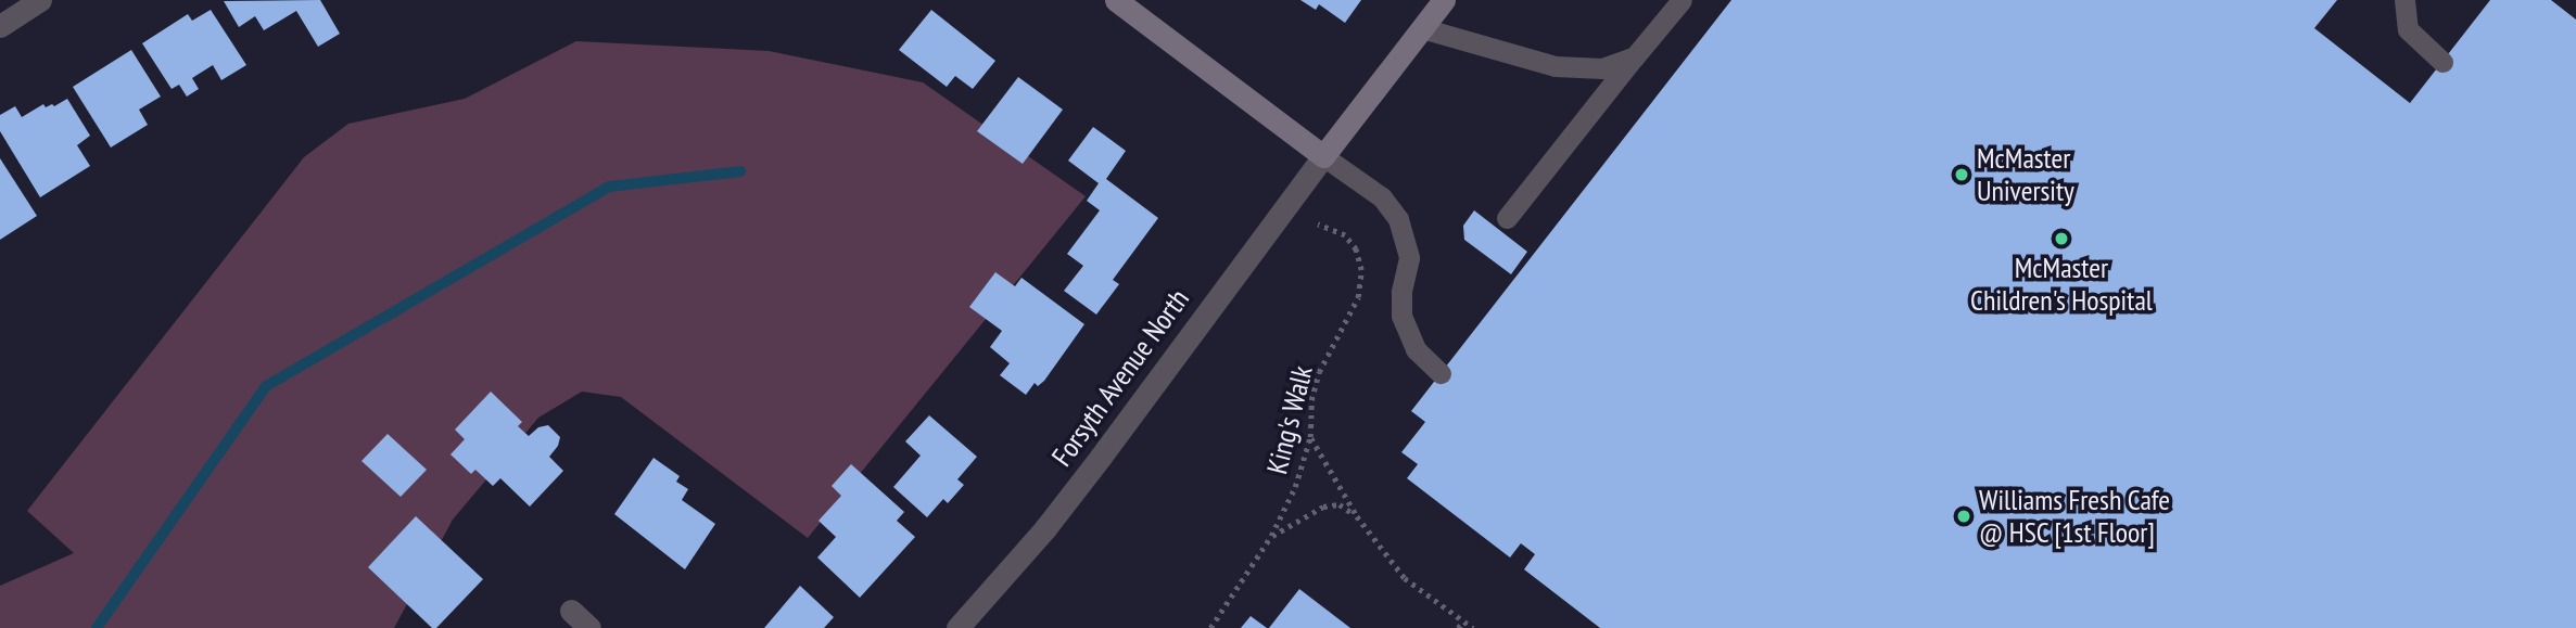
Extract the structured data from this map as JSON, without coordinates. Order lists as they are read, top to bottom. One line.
{"streets":{"street":["Forsyth Avenue North"],"path":["King's Walk"]},"places":["McMaster University","McMaster Children's Hospital","Williams Fresh Cafe @ HSC [1st Floor]"]}
